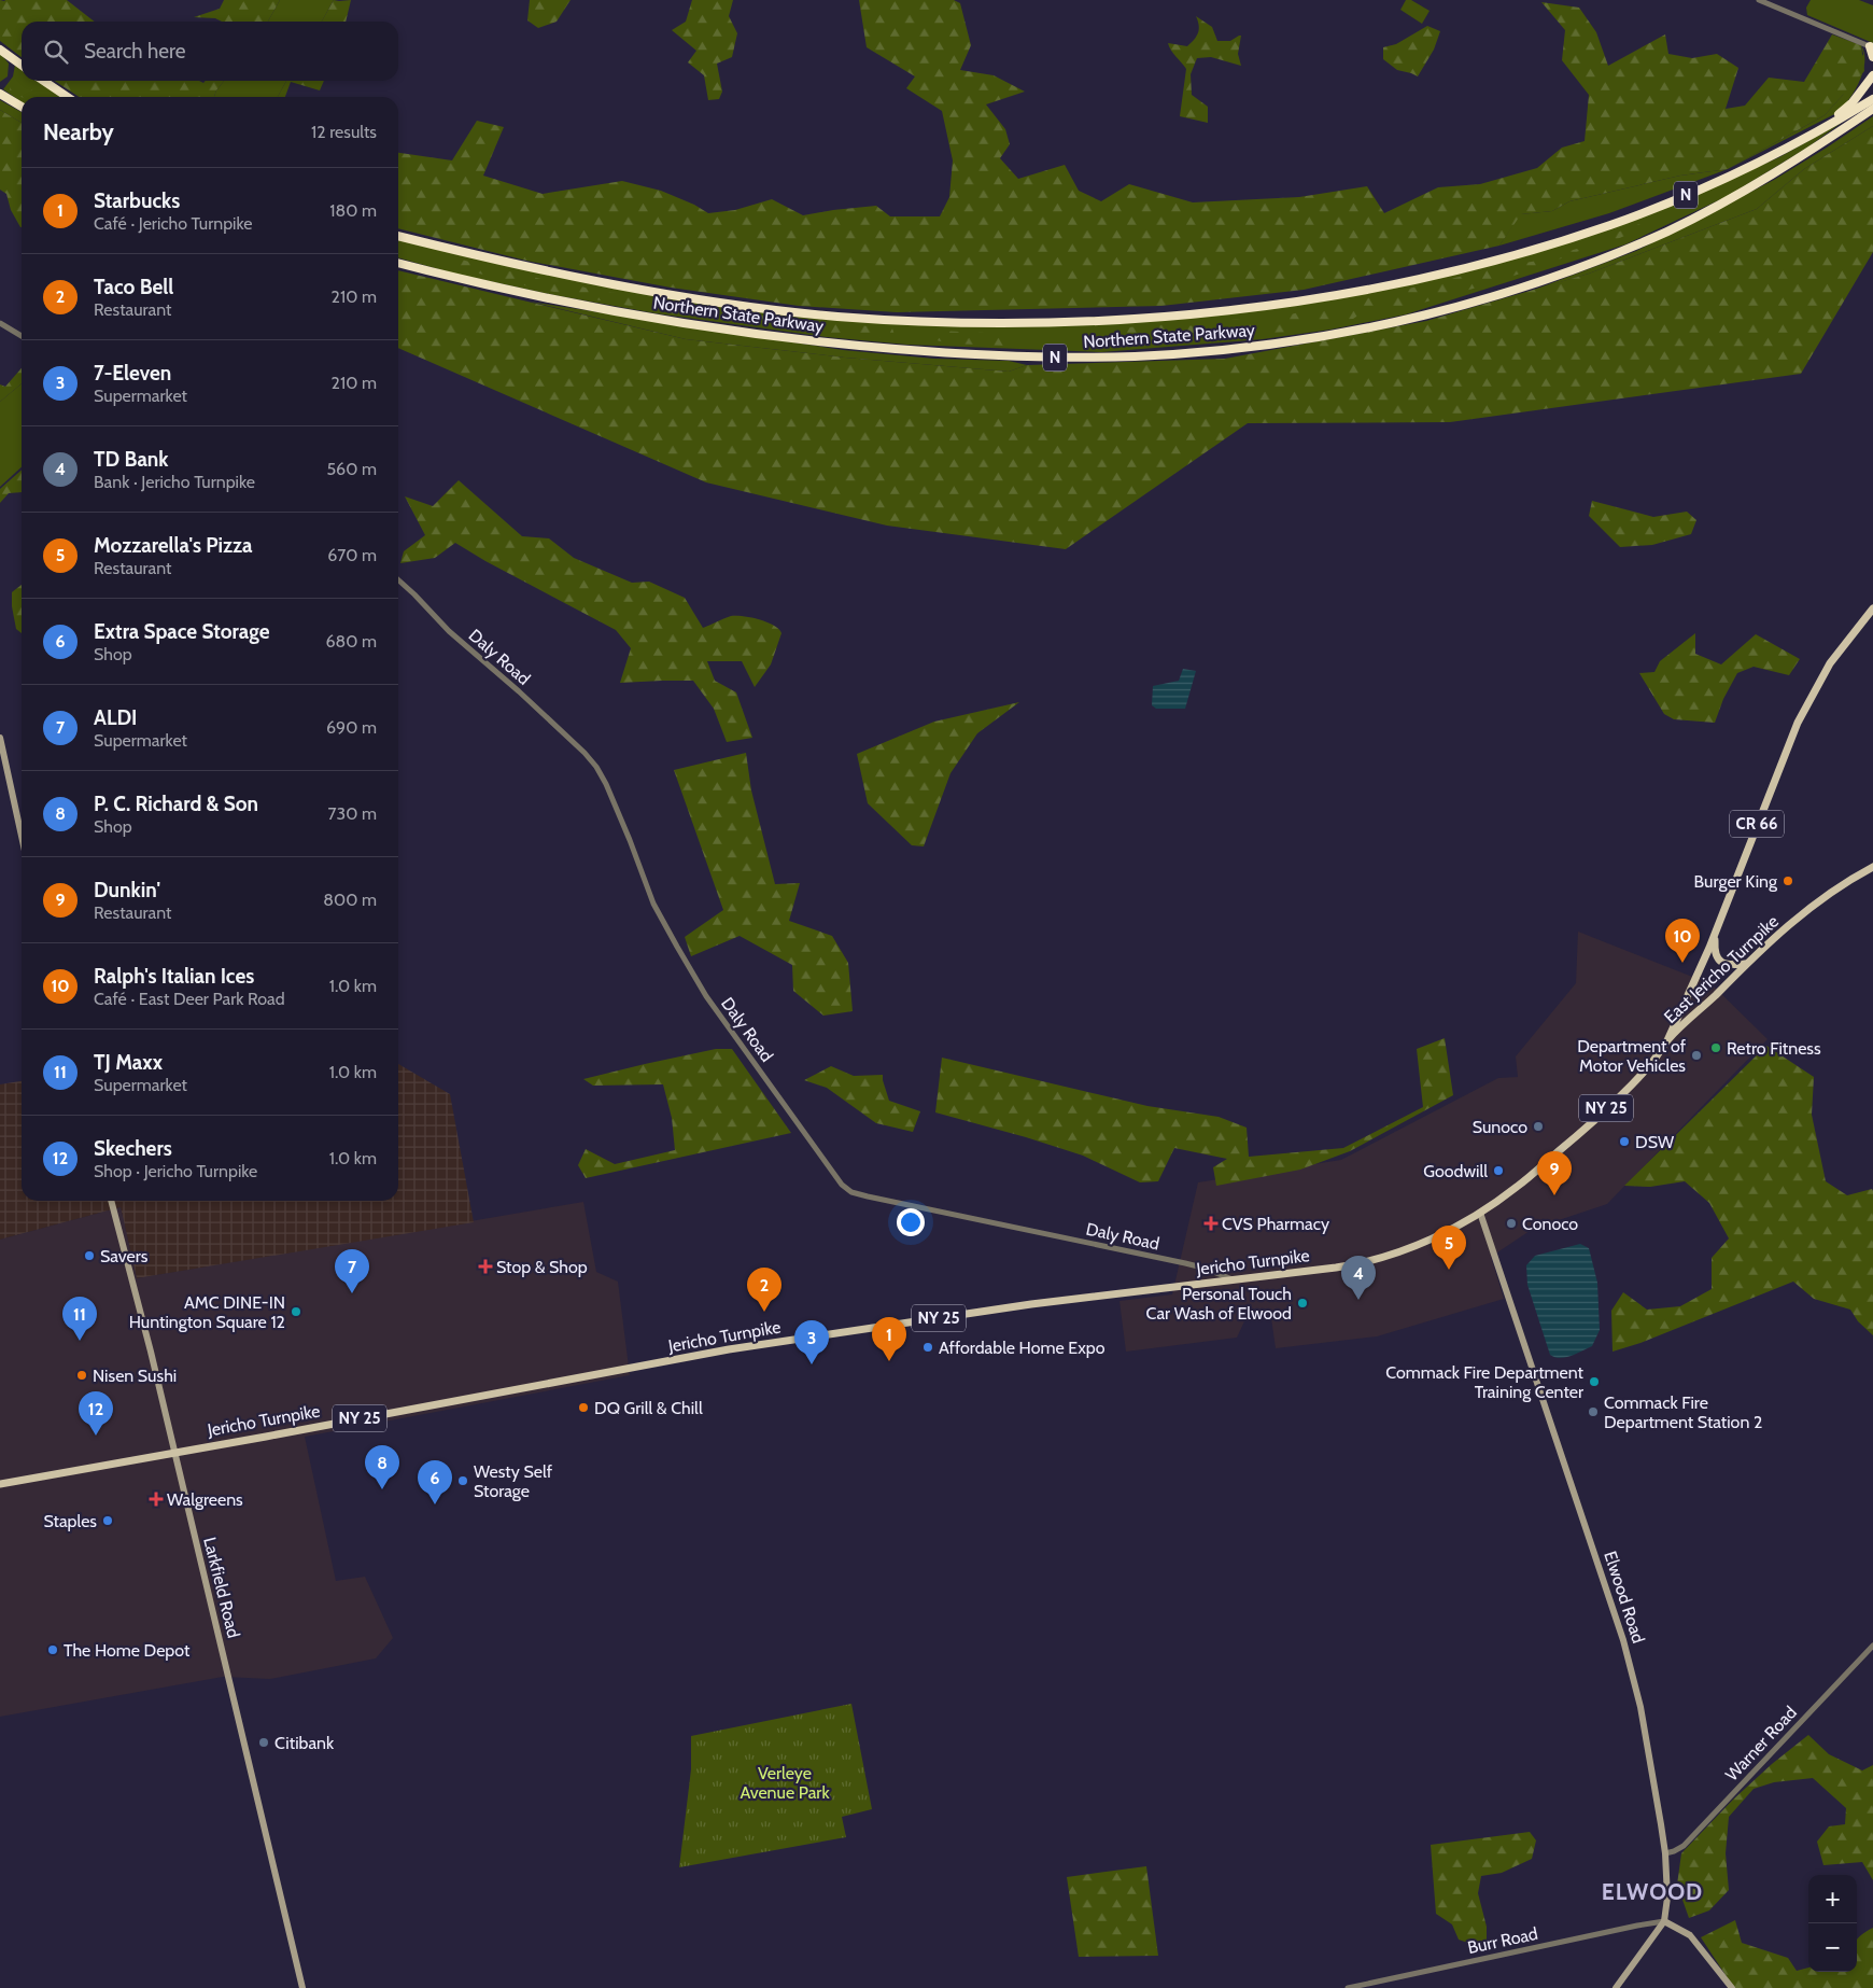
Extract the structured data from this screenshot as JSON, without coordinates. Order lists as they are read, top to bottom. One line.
{"streets":{"highway":["N","Northern State Parkway"],"main road":["CR 66","East Jericho Turnpike","NY 25","Jericho Turnpike","Larkfield Road","Elwood Road"],"street":["Daly Road","Warner Road","Burr Road"]},"crossings":[["Daly Road","Jericho Turnpike"],["CR 66","East Jericho Turnpike"],["East Jericho Turnpike","Jericho Turnpike"],["East Jericho Turnpike","Elwood Road"],["Jericho Turnpike","Larkfield Road"],["Jericho Turnpike","Elwood Road"],["Elwood Road","Warner Road"],["Elwood Road","Burr Road"]],"districts":["ELWOOD"],"parks":["Verleye Avenue Park"],"places":{"other":["Burger King","Retro Fitness","Department of Motor Vehicles","Sunoco","DSW","Goodwill","Conoco","Savers","Personal Touch Car Wash of Elwood","AMC DINE-IN Huntington Square 12","Affordable Home Expo","Nisen Sushi","Commack Fire Department Training Center","DQ Grill & Chill","Commack Fire Department Station 2","Westy Self Storage","Staples","The Home Depot","Citibank"],"health":["CVS Pharmacy","Stop & Shop","Walgreens"]},"page":{"search":"Search here","heading":["Nearby","12 results"],"list":[{"mark":"1","name":"Starbucks","note":"Café · Jericho Turnpike","value":"180 m"},{"mark":"2","name":"Taco Bell","note":"Restaurant","value":"210 m"},{"mark":"3","name":"7-Eleven","note":"Supermarket","value":"210 m"},{"mark":"4","name":"TD Bank","note":"Bank · Jericho Turnpike","value":"560 m"},{"mark":"5","name":"Mozzarella's Pizza","note":"Restaurant","value":"670 m"},{"mark":"6","name":"Extra Space Storage","note":"Shop","value":"680 m"},{"mark":"7","name":"ALDI","note":"Supermarket","value":"690 m"},{"mark":"8","name":"P. C. Richard & Son","note":"Shop","value":"730 m"},{"mark":"9","name":"Dunkin'","note":"Restaurant","value":"800 m"},{"mark":"10","name":"Ralph's Italian Ices","note":"Café · East Deer Park Road","value":"1.0 km"},{"mark":"11","name":"TJ Maxx","note":"Supermarket","value":"1.0 km"},{"mark":"12","name":"Skechers","note":"Shop · Jericho Turnpike","value":"1.0 km"}],"pins":["10","9","5","7","4","2","11","1","3","12","8","6"],"map_buttons":["+","−"]}}
